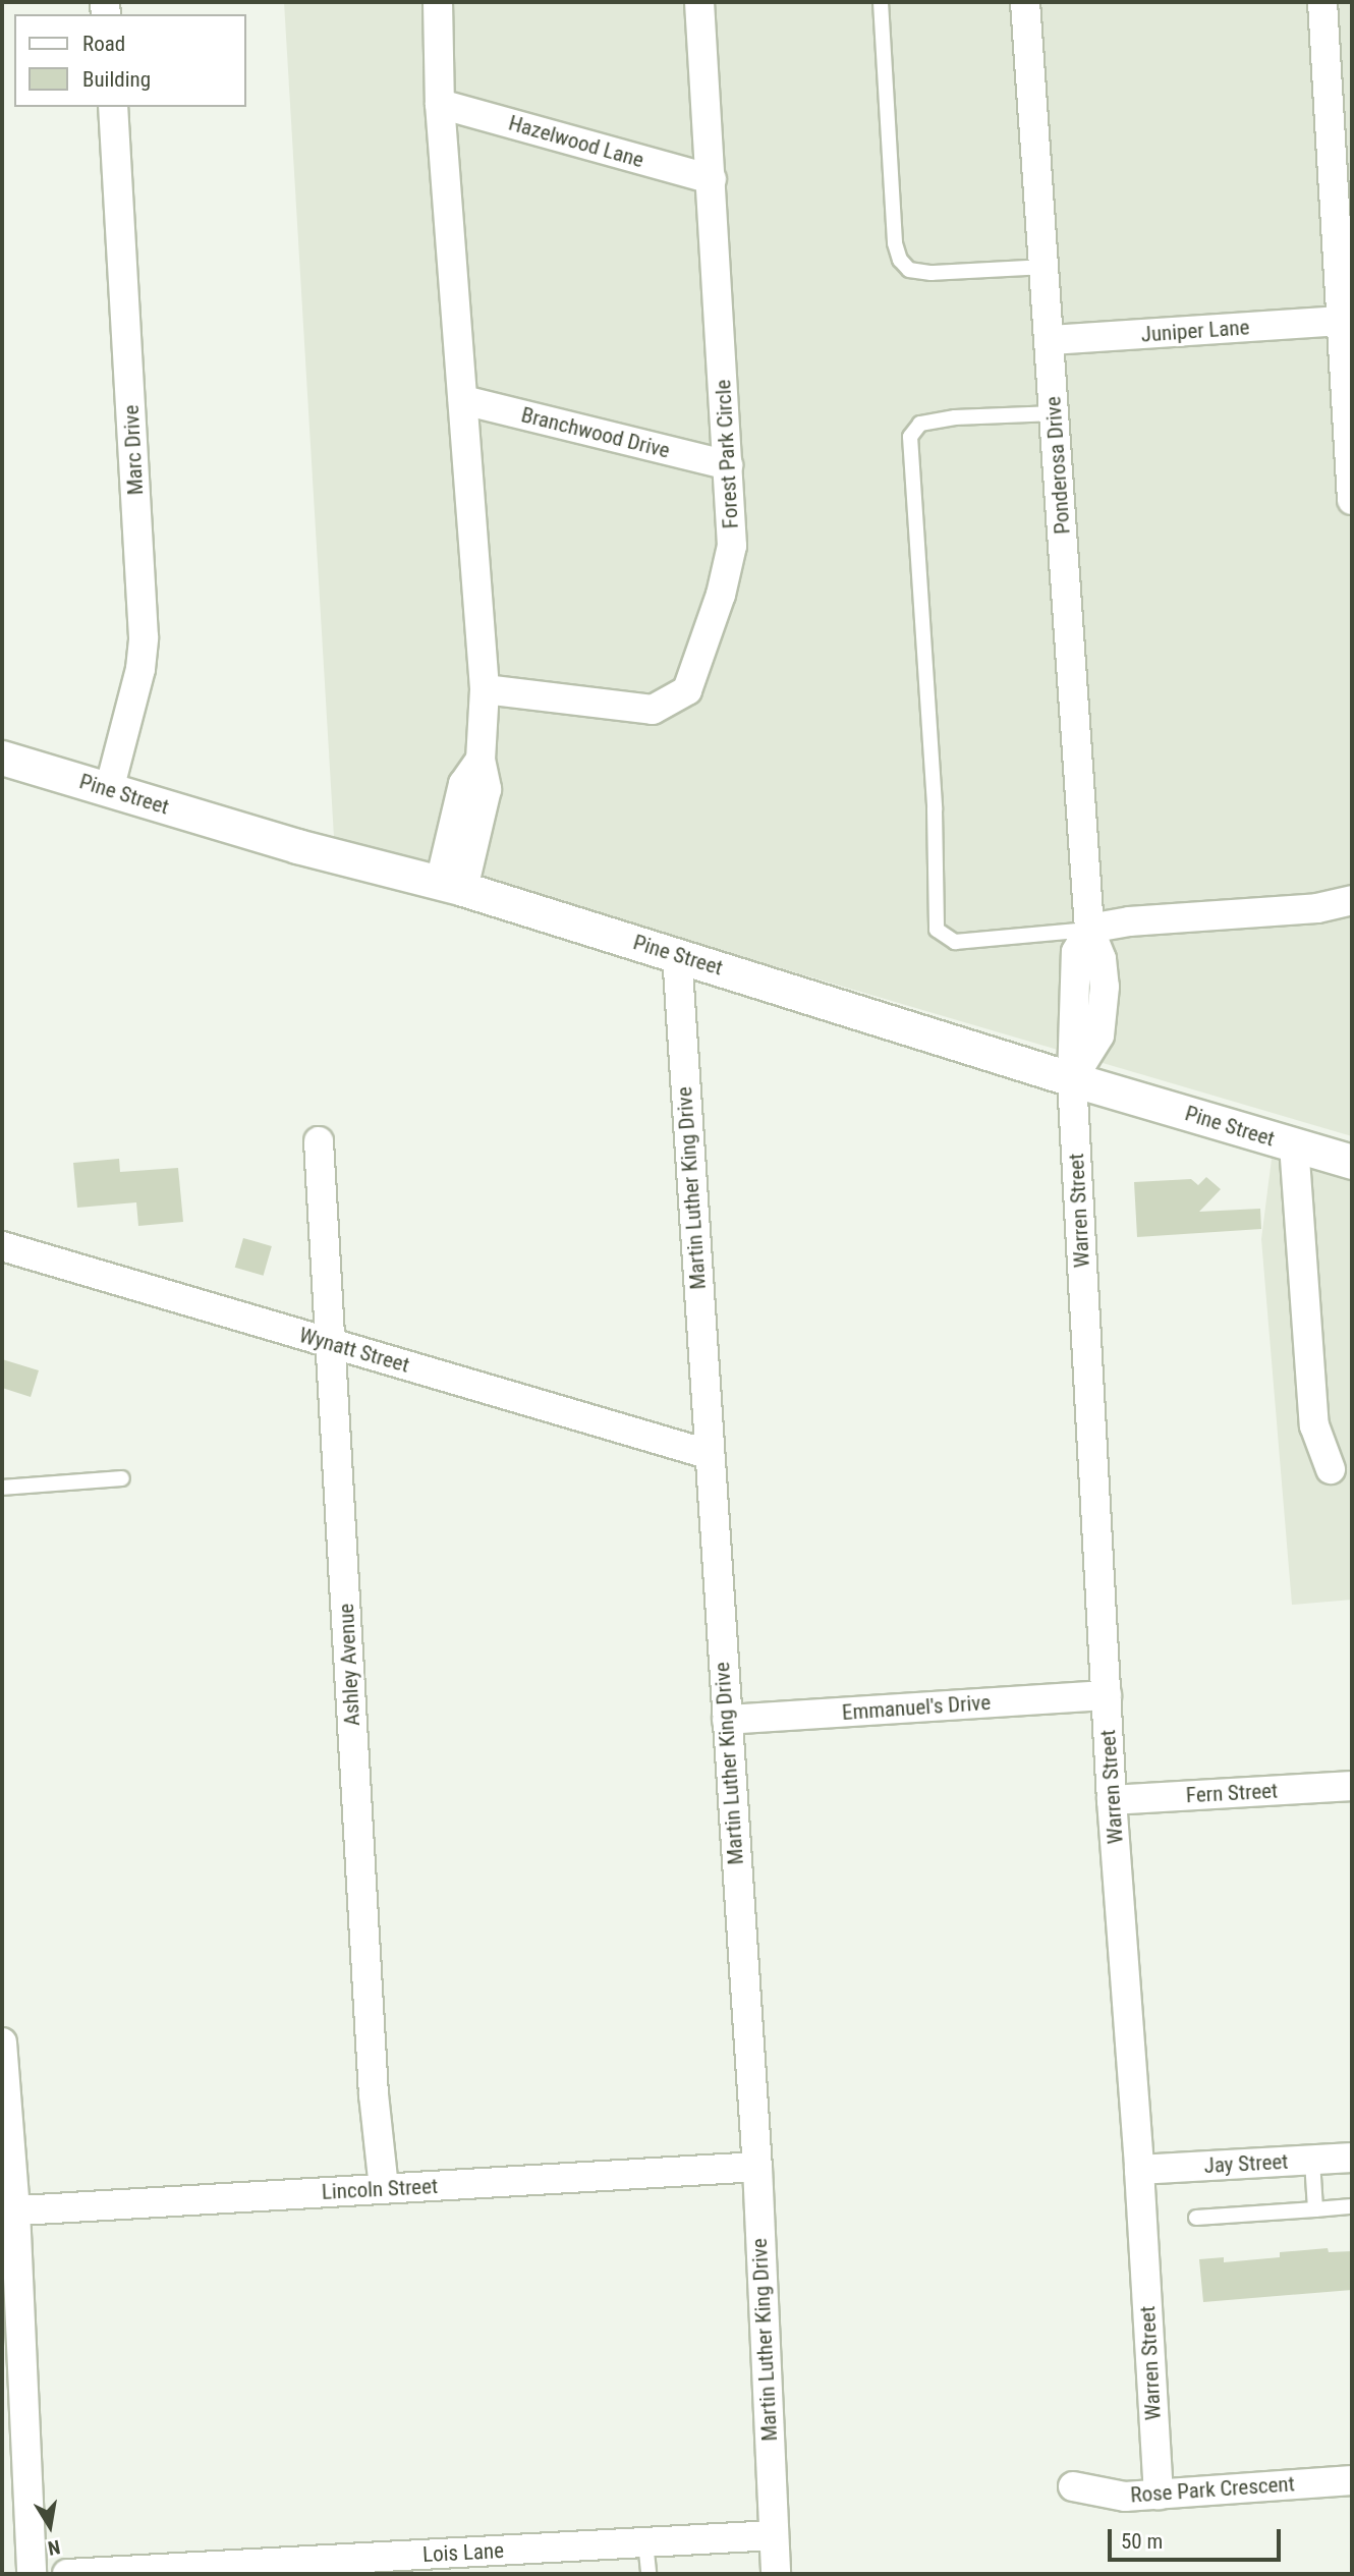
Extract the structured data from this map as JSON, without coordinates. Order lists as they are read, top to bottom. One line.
{"streets":{"street":["Hazelwood Lane","Juniper Lane","Branchwood Drive","Marc Drive","Forest Park Circle","Ponderosa Drive","Pine Street","Martin Luther King Drive","Warren Street","Wynatt Street","Ashley Avenue","Emmanuel's Drive","Fern Street","Jay Street","Lincoln Street","Rose Park Crescent","Lois Lane"]},"crossings":[["Hazelwood Lane","Forest Park Circle"],["Juniper Lane","Ponderosa Drive"],["Branchwood Drive","Forest Park Circle"],["Marc Drive","Pine Street"],["Ponderosa Drive","Pine Street"],["Ponderosa Drive","Warren Street"],["Pine Street","Martin Luther King Drive"],["Pine Street","Warren Street"],["Martin Luther King Drive","Wynatt Street"],["Martin Luther King Drive","Emmanuel's Drive"],["Martin Luther King Drive","Lincoln Street"],["Martin Luther King Drive","Lois Lane"],["Warren Street","Emmanuel's Drive"],["Warren Street","Fern Street"],["Warren Street","Jay Street"],["Warren Street","Rose Park Crescent"],["Wynatt Street","Ashley Avenue"],["Ashley Avenue","Lincoln Street"]],"legend":["Road","Building"],"scale_bar":"50 m","north":"bottom"}
